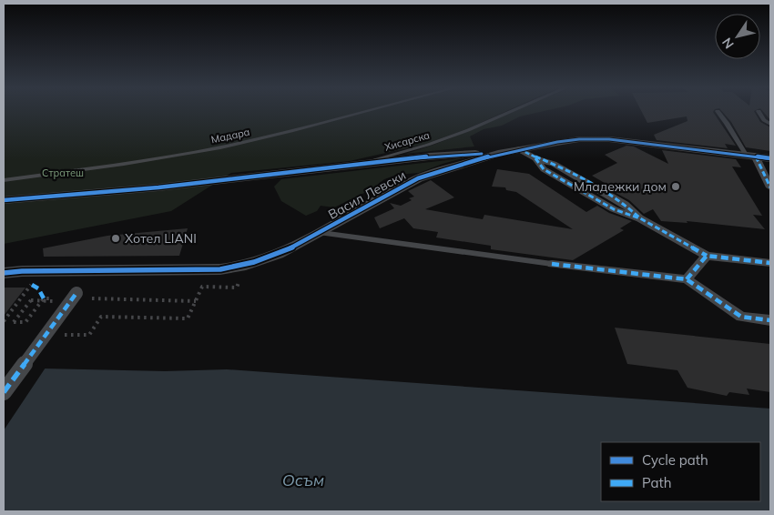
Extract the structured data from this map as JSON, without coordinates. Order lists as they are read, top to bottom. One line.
{"streets":{"street":["Васил Левски"],"lane":["Мадара","Хисарска"]},"water":["Осъм"],"parks":["Стратеш"],"places":["Младежки дом","Хотел LIANI"],"legend":["Cycle path","Path"],"north":"bottom left"}
